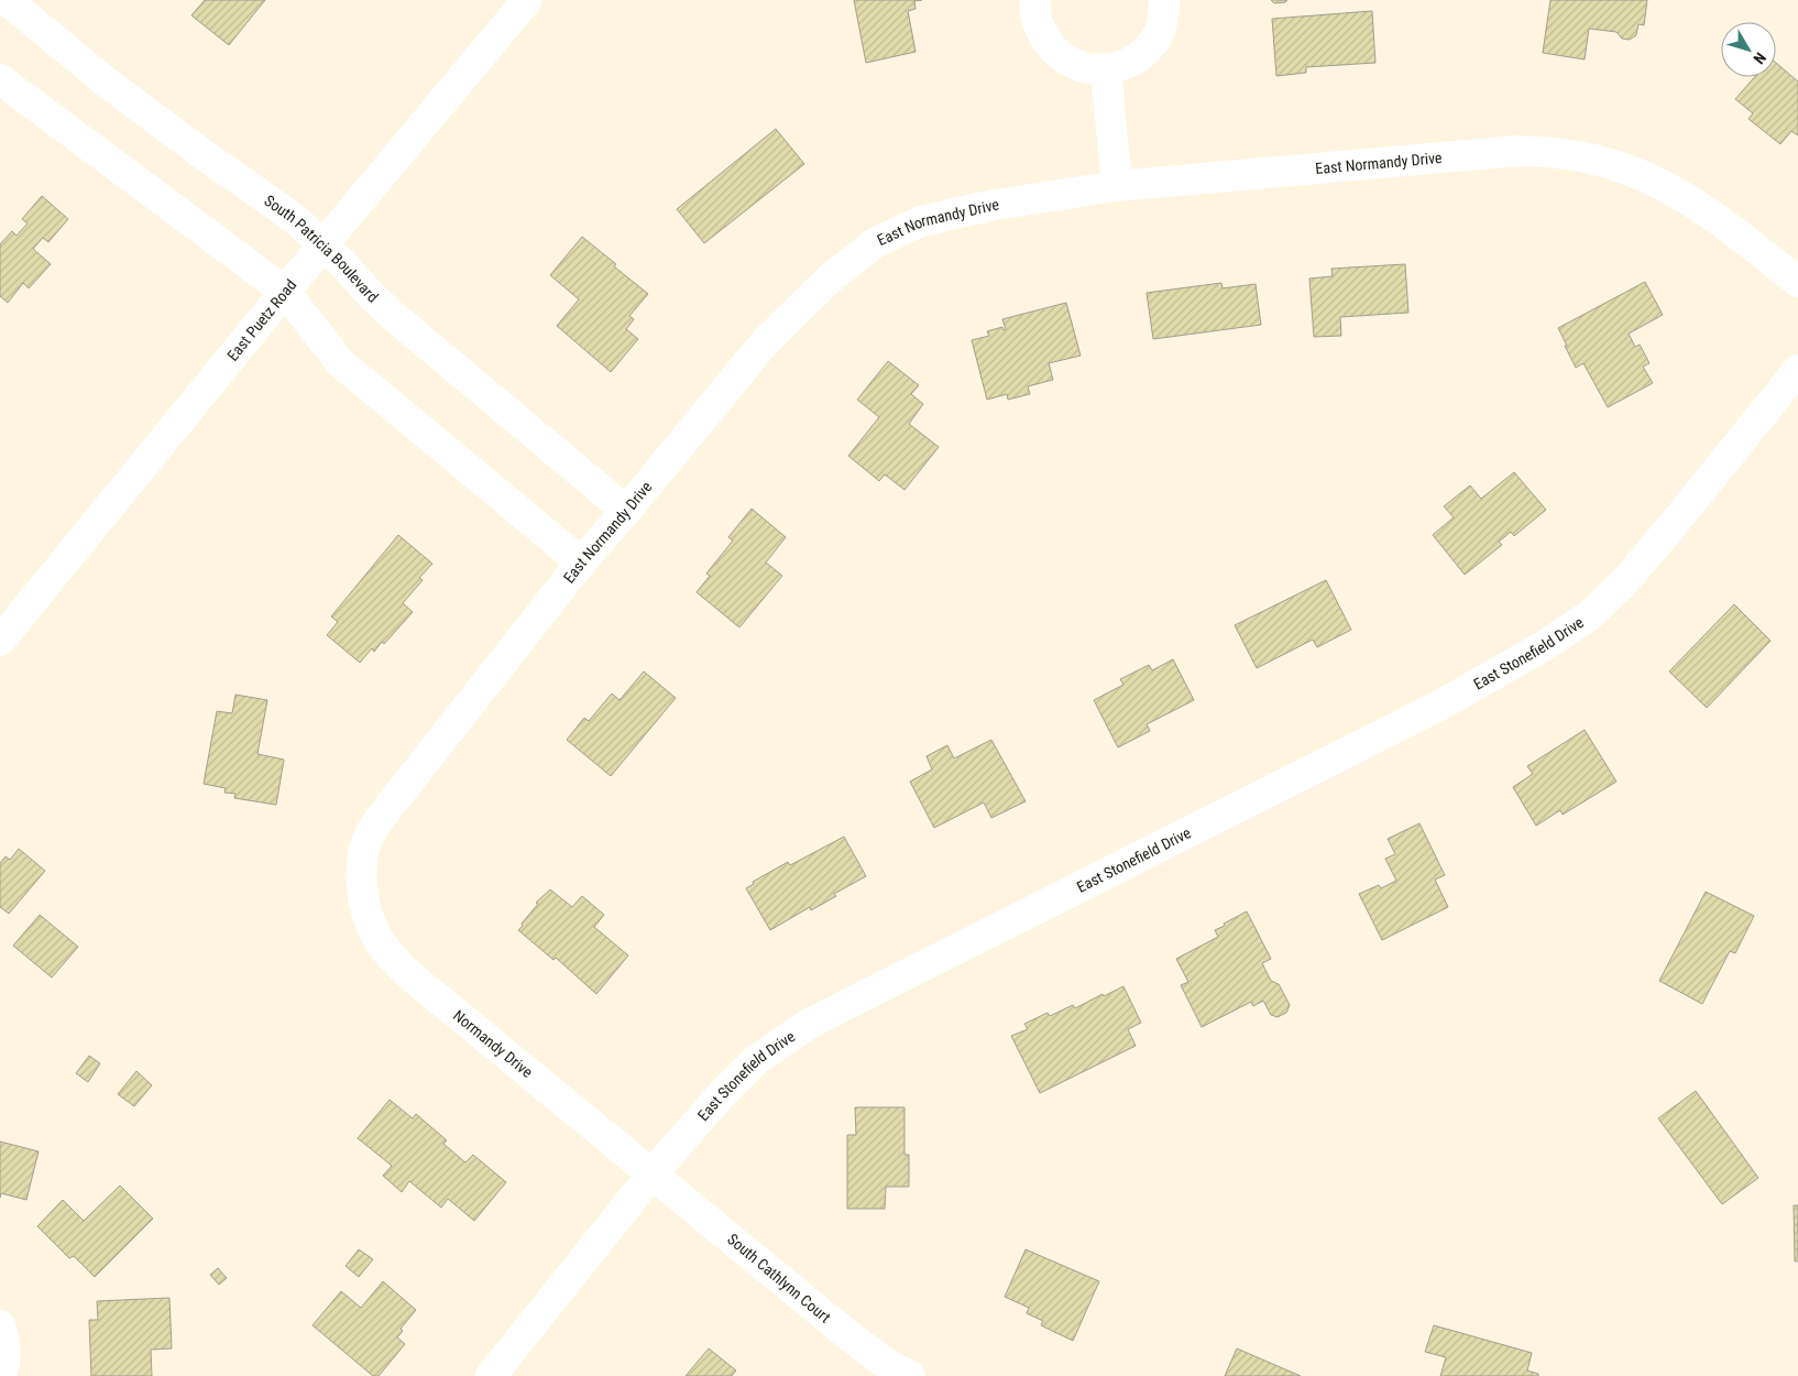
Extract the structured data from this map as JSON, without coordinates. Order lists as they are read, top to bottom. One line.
{"streets":{"street":["East Normandy Drive","South Patricia Boulevard","East Puetz Road","East Stonefield Drive","Normandy Drive","South Cathlynn Court"]},"crossings":[["East Normandy Drive","South Patricia Boulevard"],["East Normandy Drive","Normandy Drive"],["South Patricia Boulevard","East Puetz Road"],["East Stonefield Drive","Normandy Drive"],["East Stonefield Drive","South Cathlynn Court"],["Normandy Drive","South Cathlynn Court"]],"north":"bottom right"}
